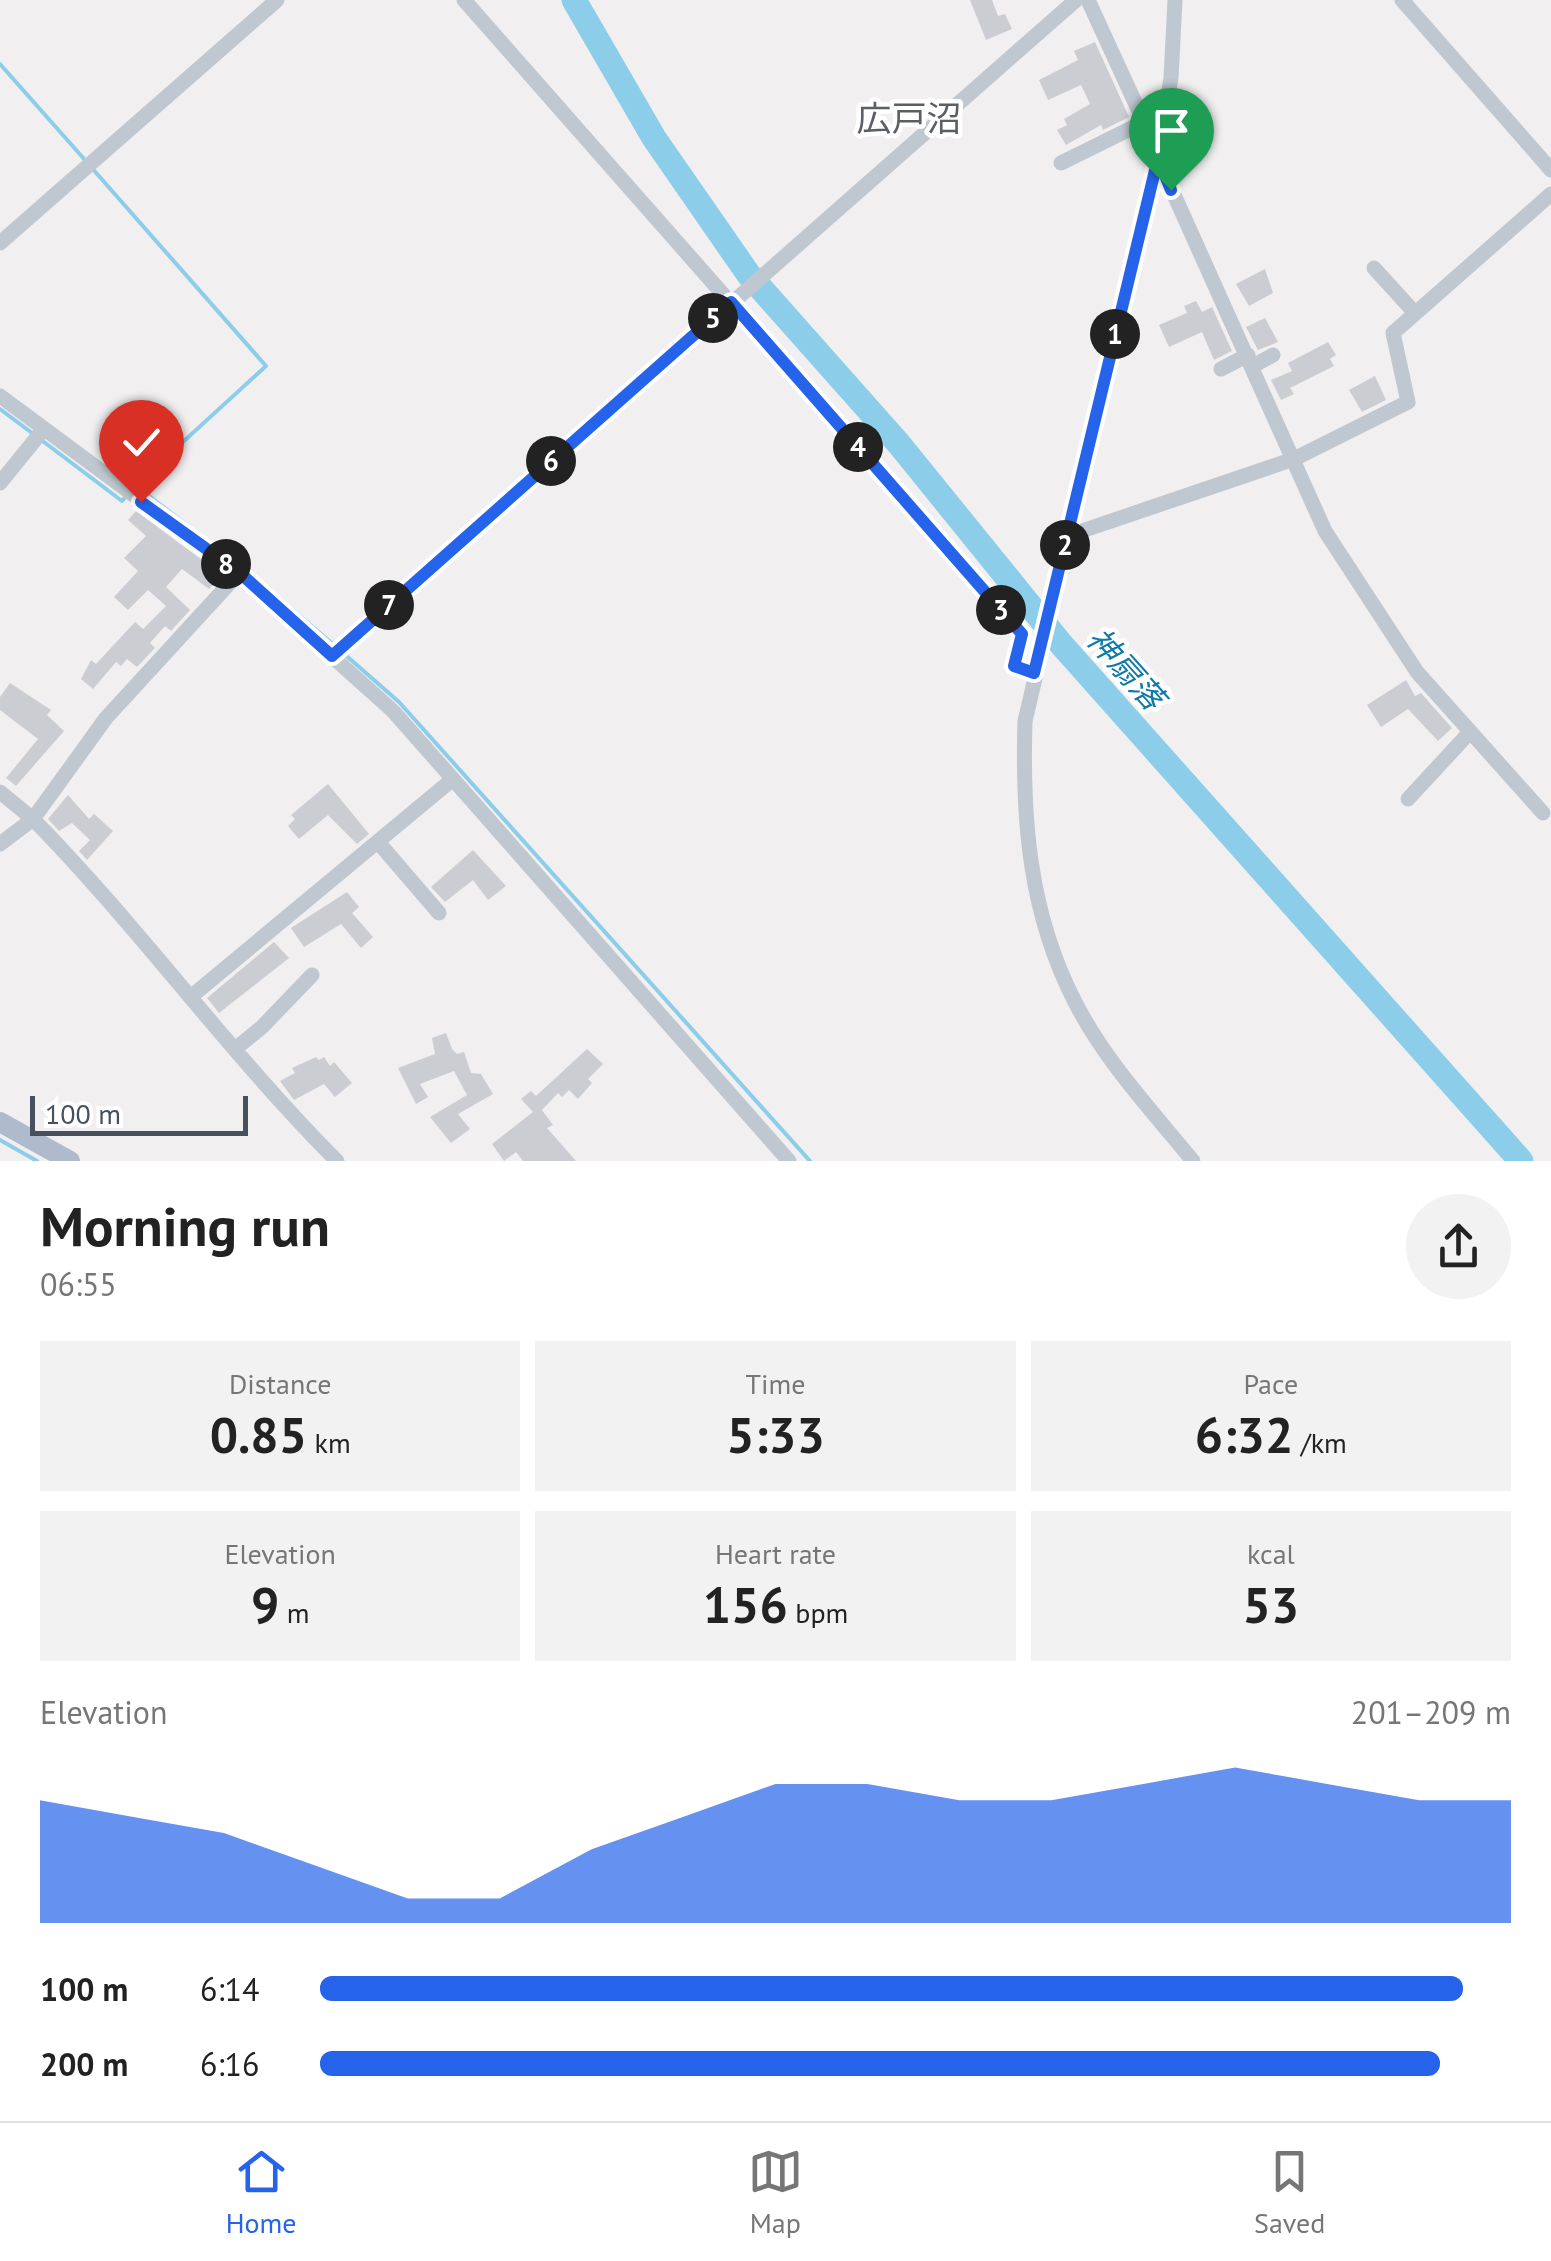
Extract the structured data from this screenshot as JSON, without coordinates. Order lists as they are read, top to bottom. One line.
{"districts":["広戸沼"],"water":["神扇落"],"scale_bar":"100 m","page":{"pins":["5","1","4","6","2","8","7","3"],"scale":"100 m","heading":["Morning run","06:55"],"stats":[["Distance","0.85 km"],["Time","5:33"],["Pace","6:32 /km"],["Elevation","9 m"],["Heart rate","156 bpm"],["kcal","53"]],"chart":["Elevation","201–209 m"],"list":[{"name":"100 m","note":"6:14"},{"name":"200 m","note":"6:16"}],"tabs":["Home","Map","Saved"]}}
